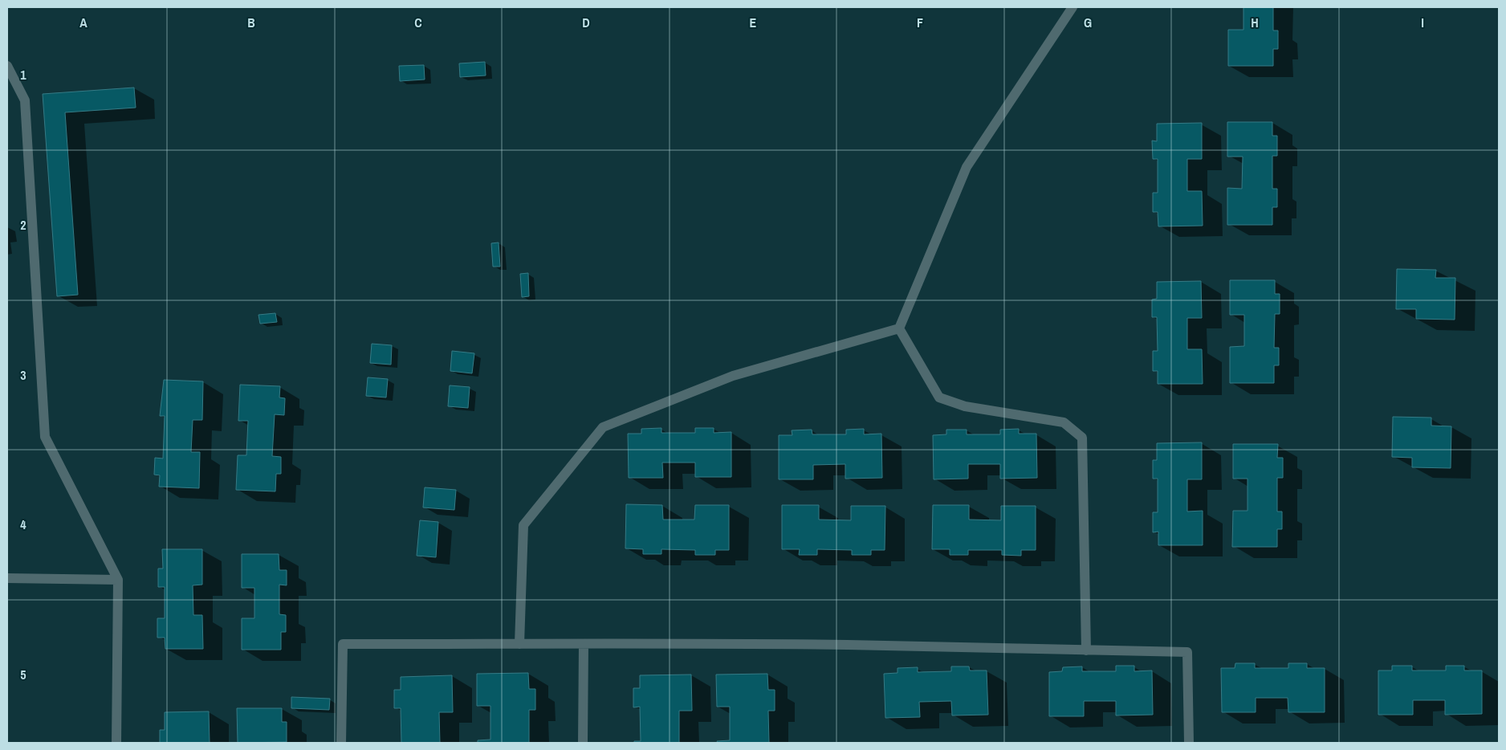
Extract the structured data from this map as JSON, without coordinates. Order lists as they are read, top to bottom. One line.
{"grid":{"columns":["A","B","C","D","E","F","G","H","I"],"rows":["1","2","3","4","5"]}}
